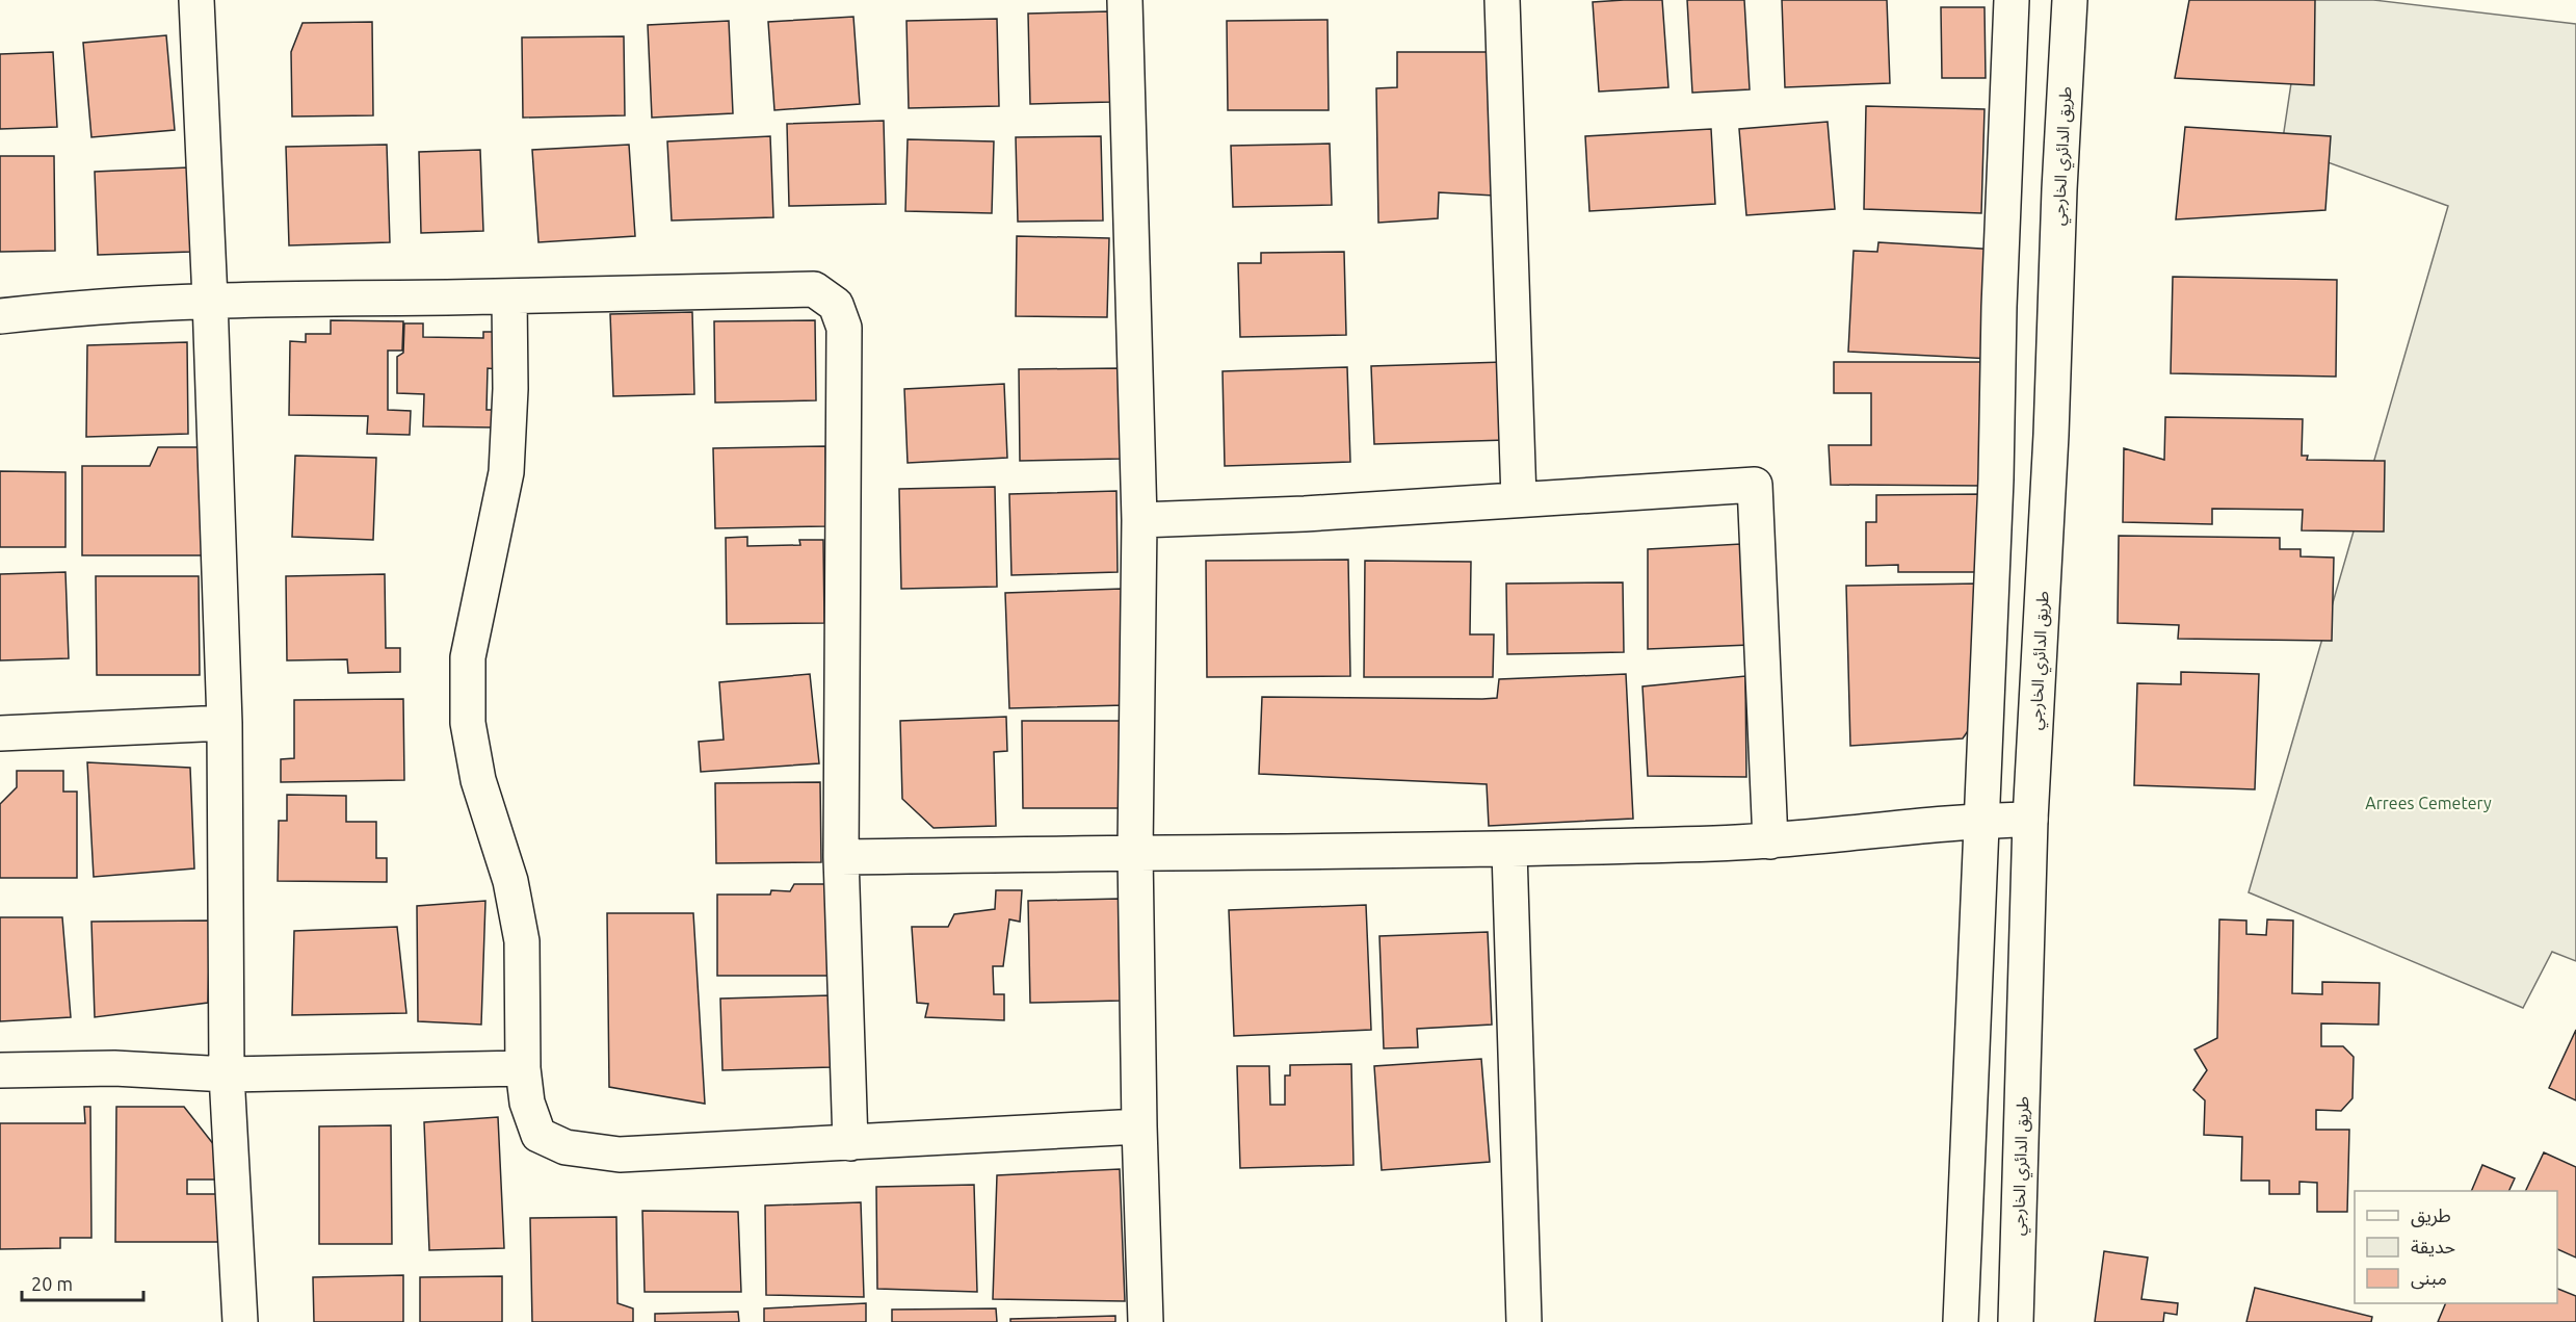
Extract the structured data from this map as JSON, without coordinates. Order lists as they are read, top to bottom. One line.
{"streets":{"street":["طريق الدائري الخارجي"]},"parks":["Arrees Cemetery"],"legend":["طريق","حديقة","مبنى"],"scale_bar":"20 m"}
